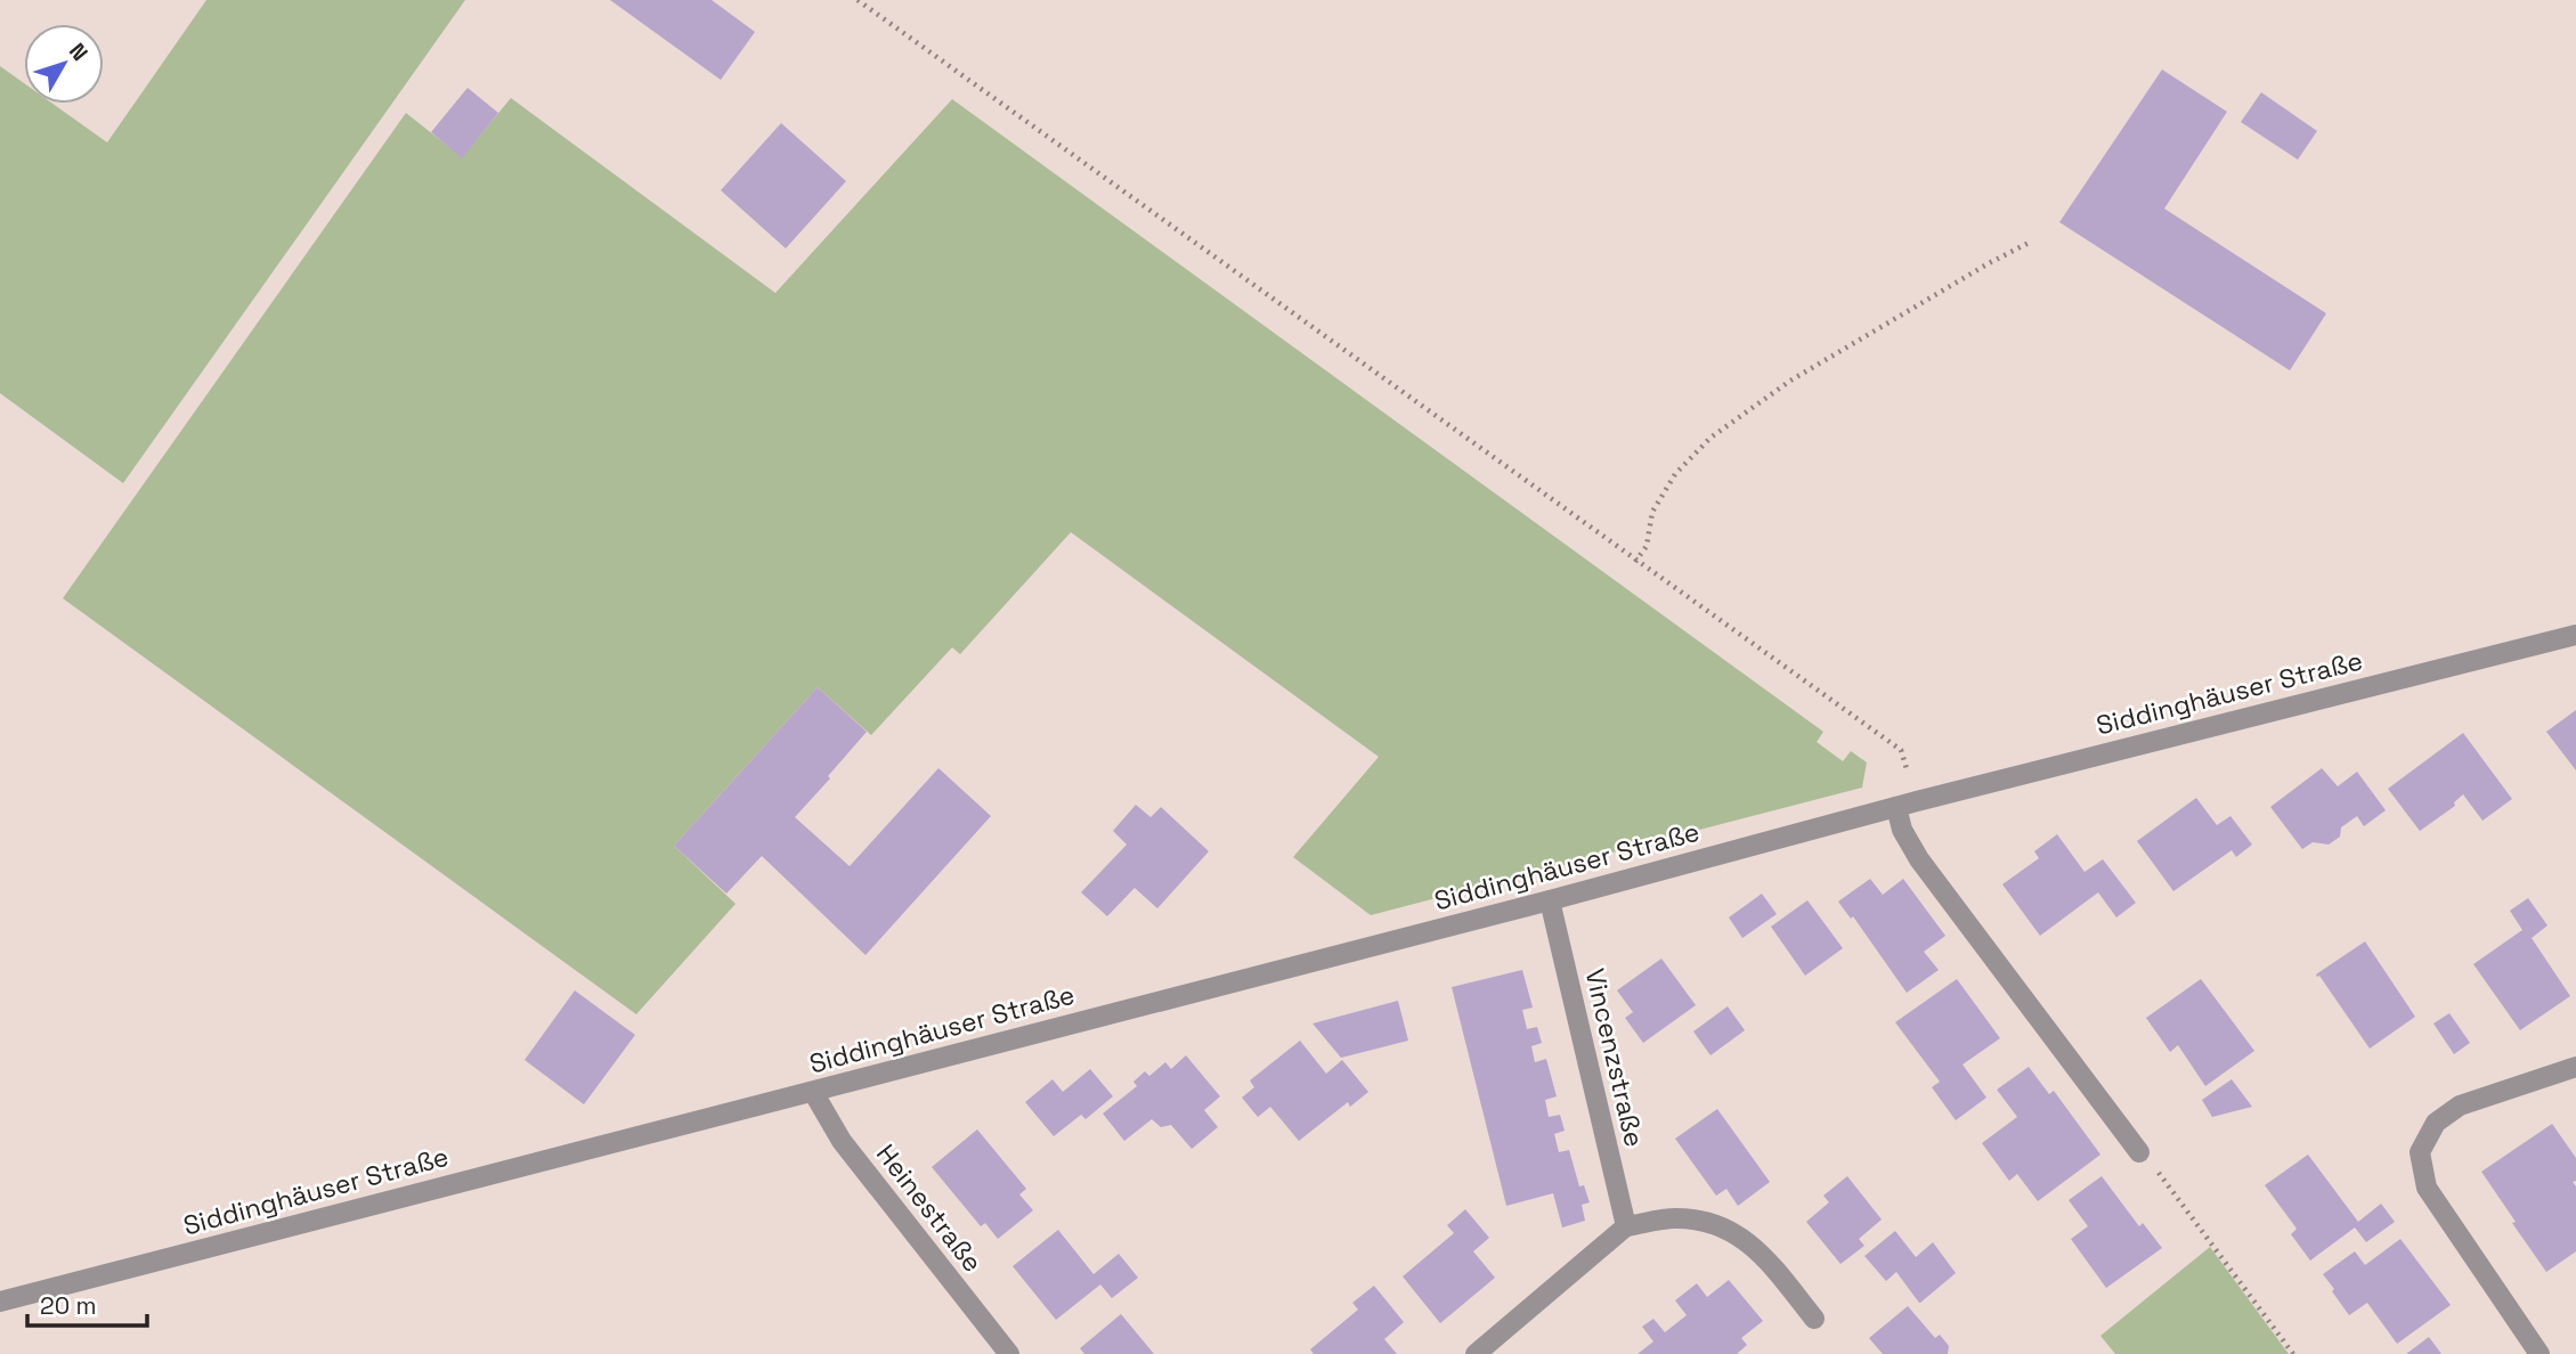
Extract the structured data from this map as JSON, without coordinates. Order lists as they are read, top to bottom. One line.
{"streets":{"street":["Siddinghäuser Straße","Vincenzstraße","Heinestraße"]},"crossings":[["Siddinghäuser Straße","Vincenzstraße"],["Siddinghäuser Straße","Heinestraße"]],"scale_bar":"20 m","north":"top right"}
